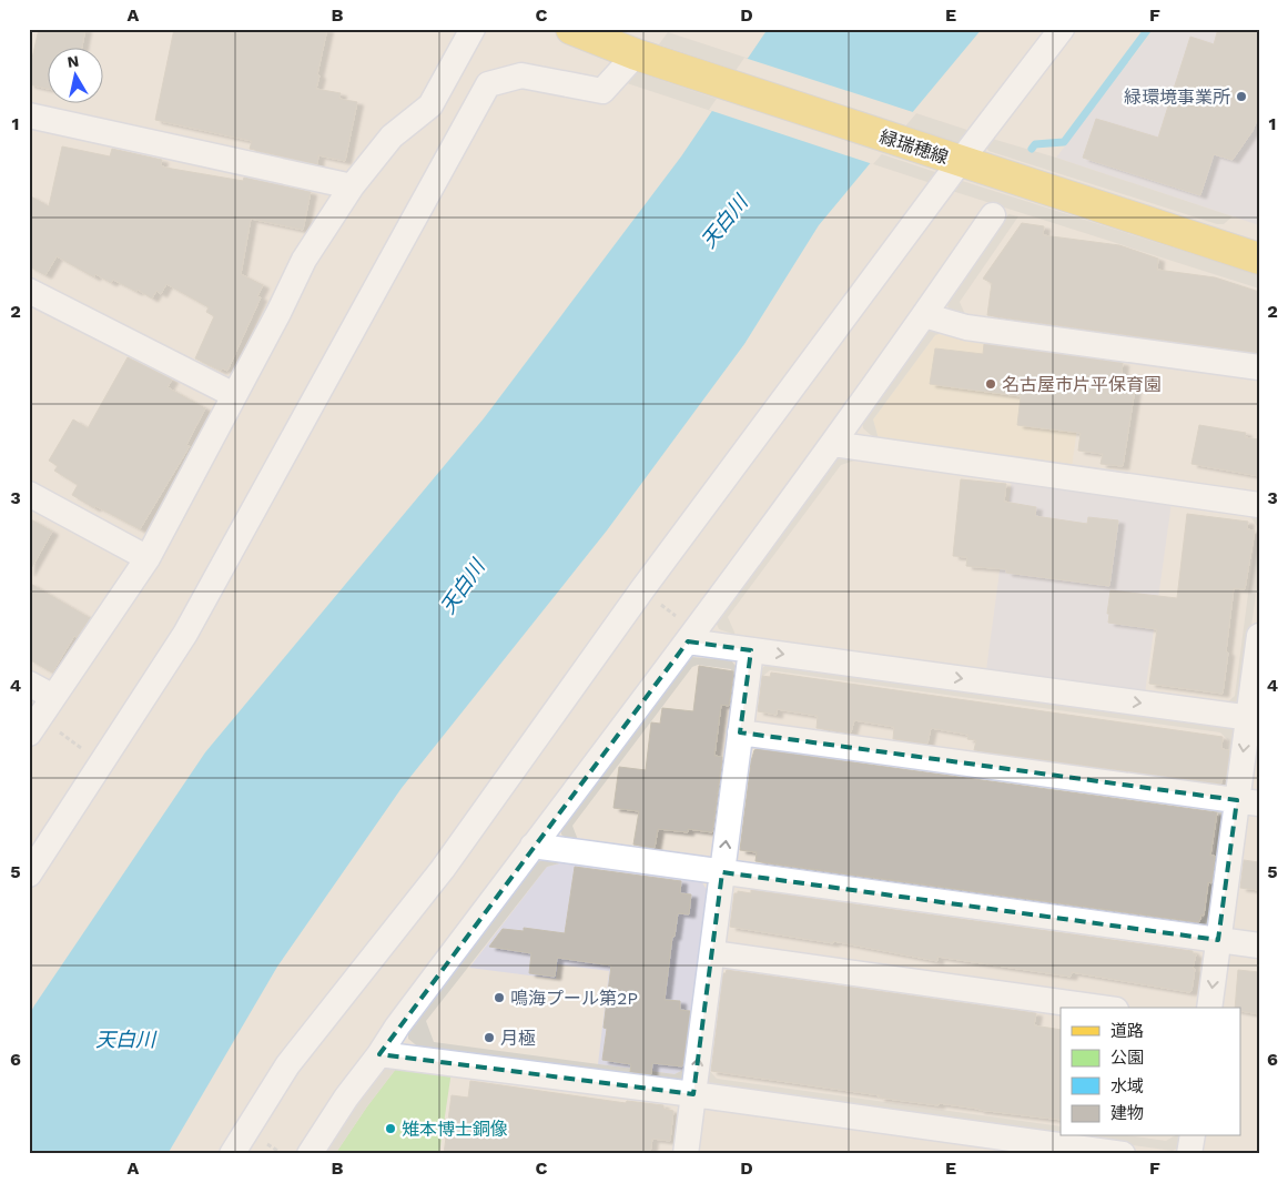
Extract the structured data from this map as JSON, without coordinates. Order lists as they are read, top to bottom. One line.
{"streets":{"main road":["緑瑞穂線"]},"water":["天白川"],"places":["緑環境事業所","名古屋市片平保育園","鳴海プール第2P","月極","雉本博士銅像"],"legend":["道路","公園","水域","建物"],"north":"top","grid":{"columns":["A","B","C","D","E","F"],"rows":["1","2","3","4","5","6"]}}
